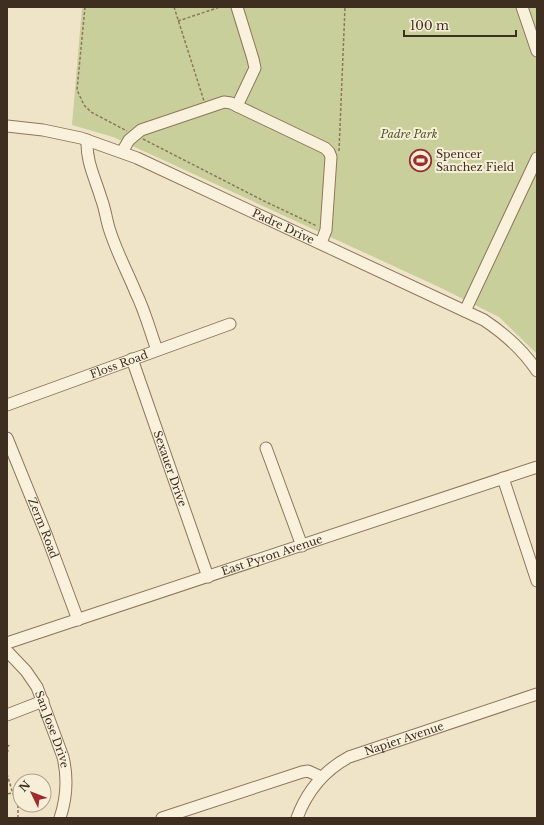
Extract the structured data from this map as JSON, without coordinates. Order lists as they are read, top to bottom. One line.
{"streets":{"street":["Padre Drive","Floss Road","Sexauer Drive","Zerm Road","East Pyron Avenue","San Jose Drive","Napier Avenue"]},"crossings":[["Floss Road","Sexauer Drive"],["Sexauer Drive","East Pyron Avenue"],["Zerm Road","East Pyron Avenue"]],"parks":["Padre Park"],"places":{"sports":["Spencer Sanchez Field"]},"scale_bar":"100 m","north":"top left"}
